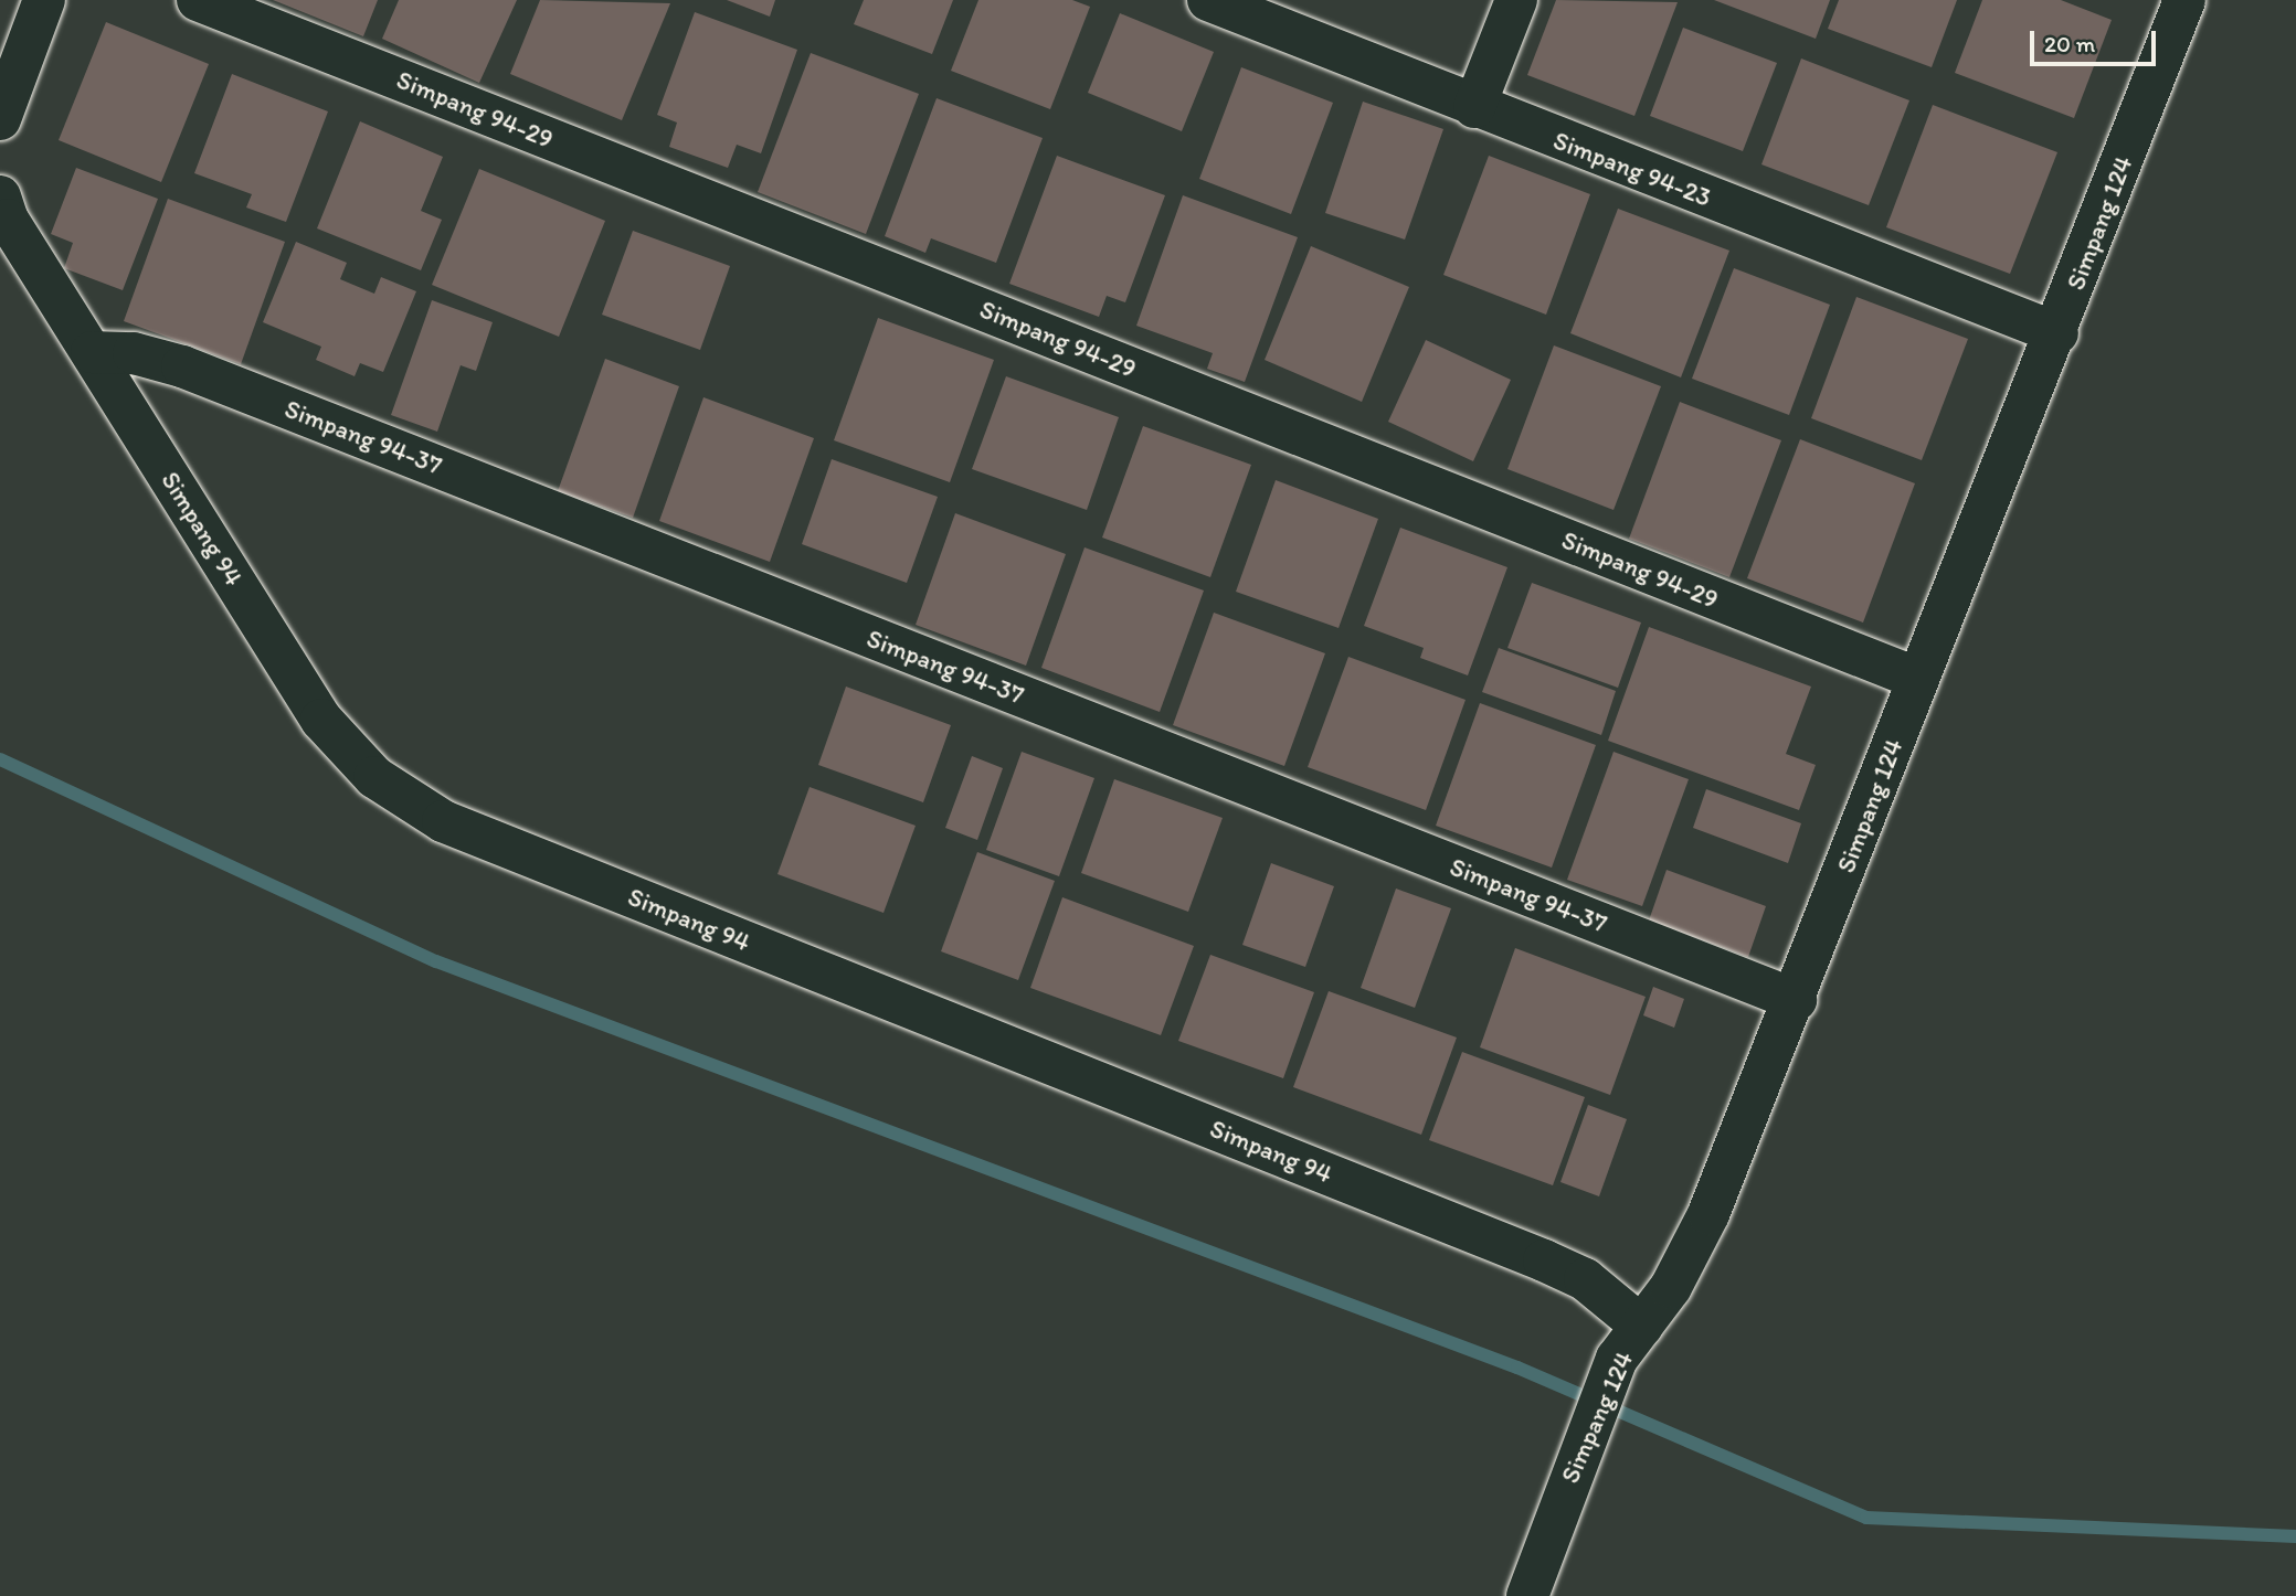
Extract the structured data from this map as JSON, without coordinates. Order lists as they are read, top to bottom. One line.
{"streets":{"street":["Simpang 94-29","Simpang 94-23","Simpang 124","Simpang 94-37","Simpang 94"]},"crossings":[["Simpang 94-29","Simpang 124"],["Simpang 94-23","Simpang 124"],["Simpang 124","Simpang 94-37"],["Simpang 124","Simpang 94"],["Simpang 94-37","Simpang 94"]],"scale_bar":"20 m"}
